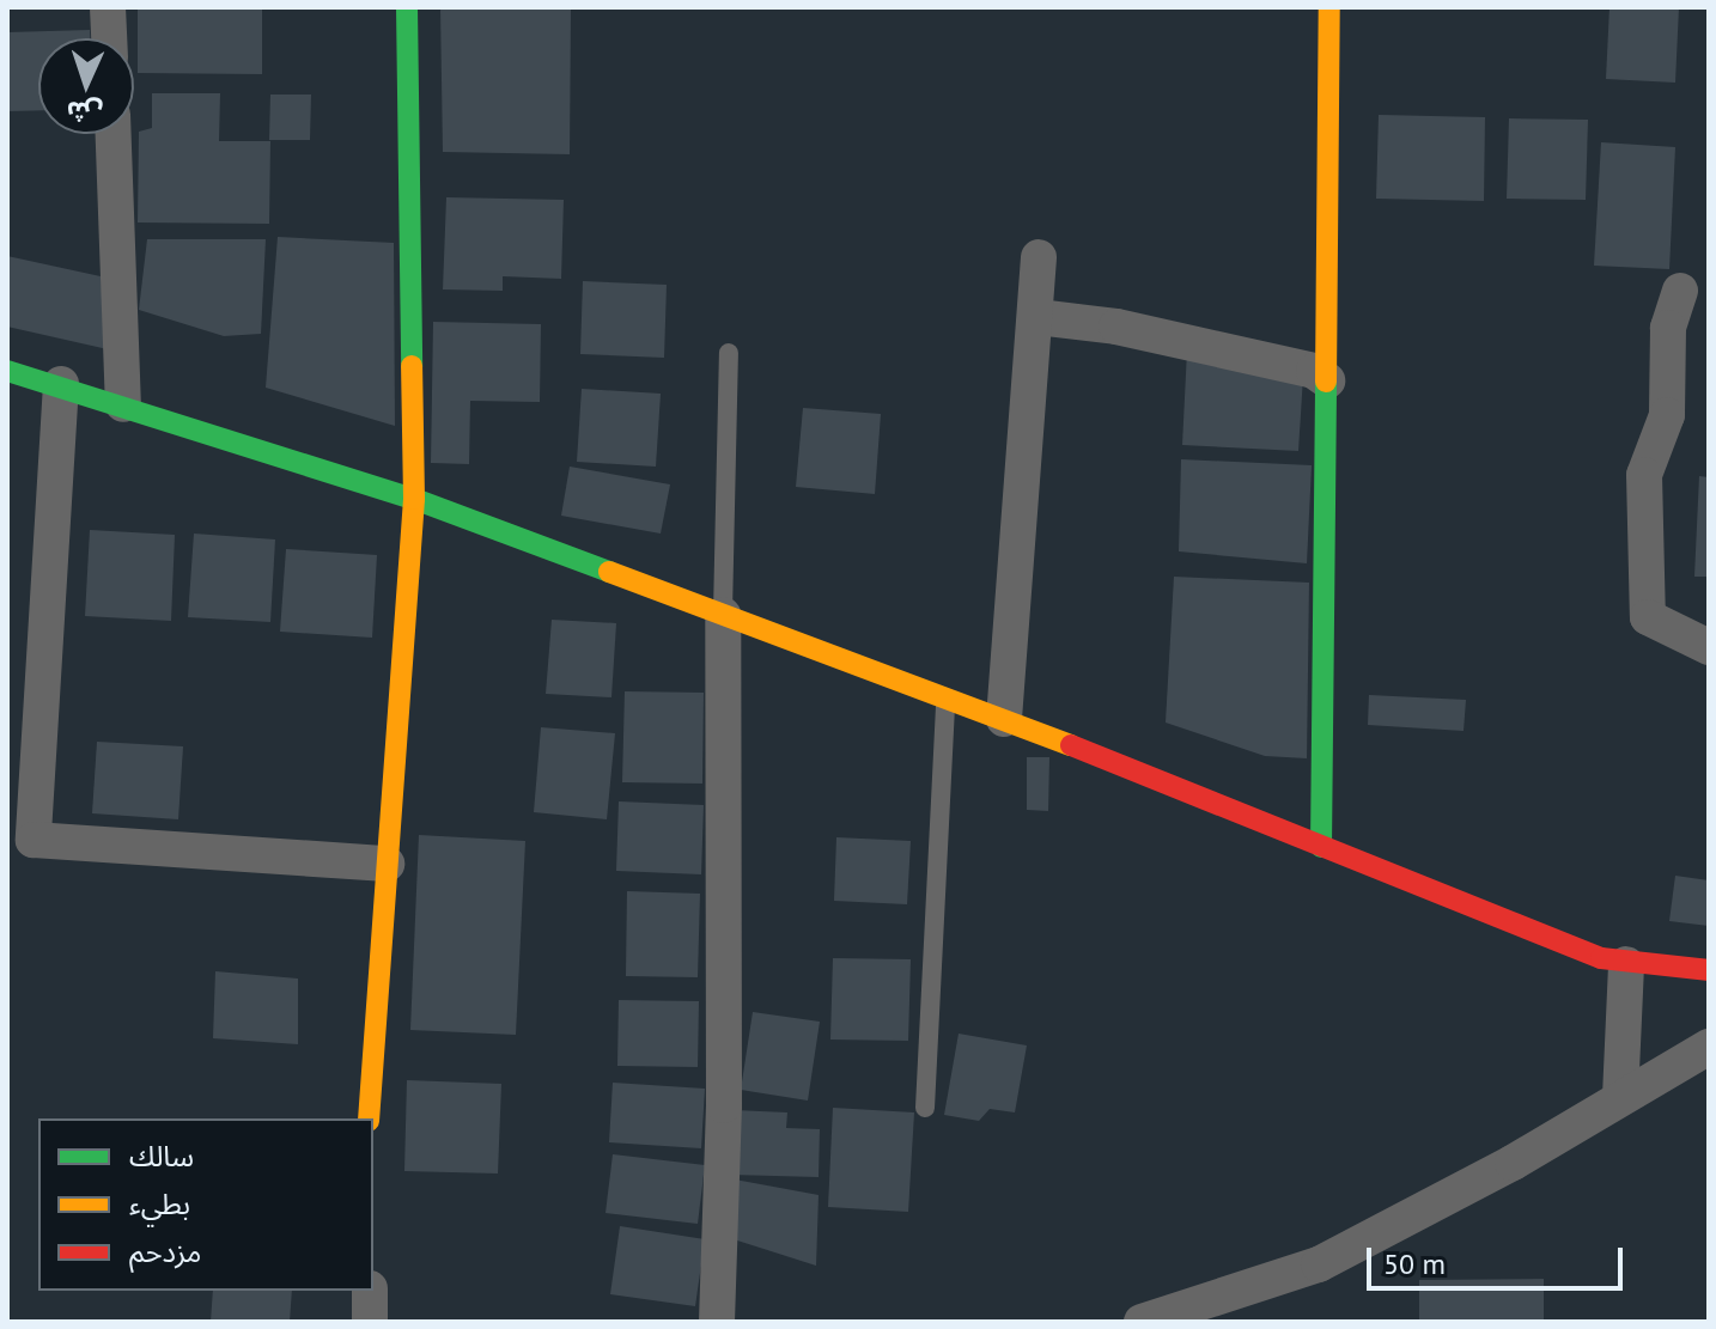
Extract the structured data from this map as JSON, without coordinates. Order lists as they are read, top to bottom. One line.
{"legend":["سالك","بطيء","مزدحم"],"scale_bar":"50 m","north":"bottom"}
